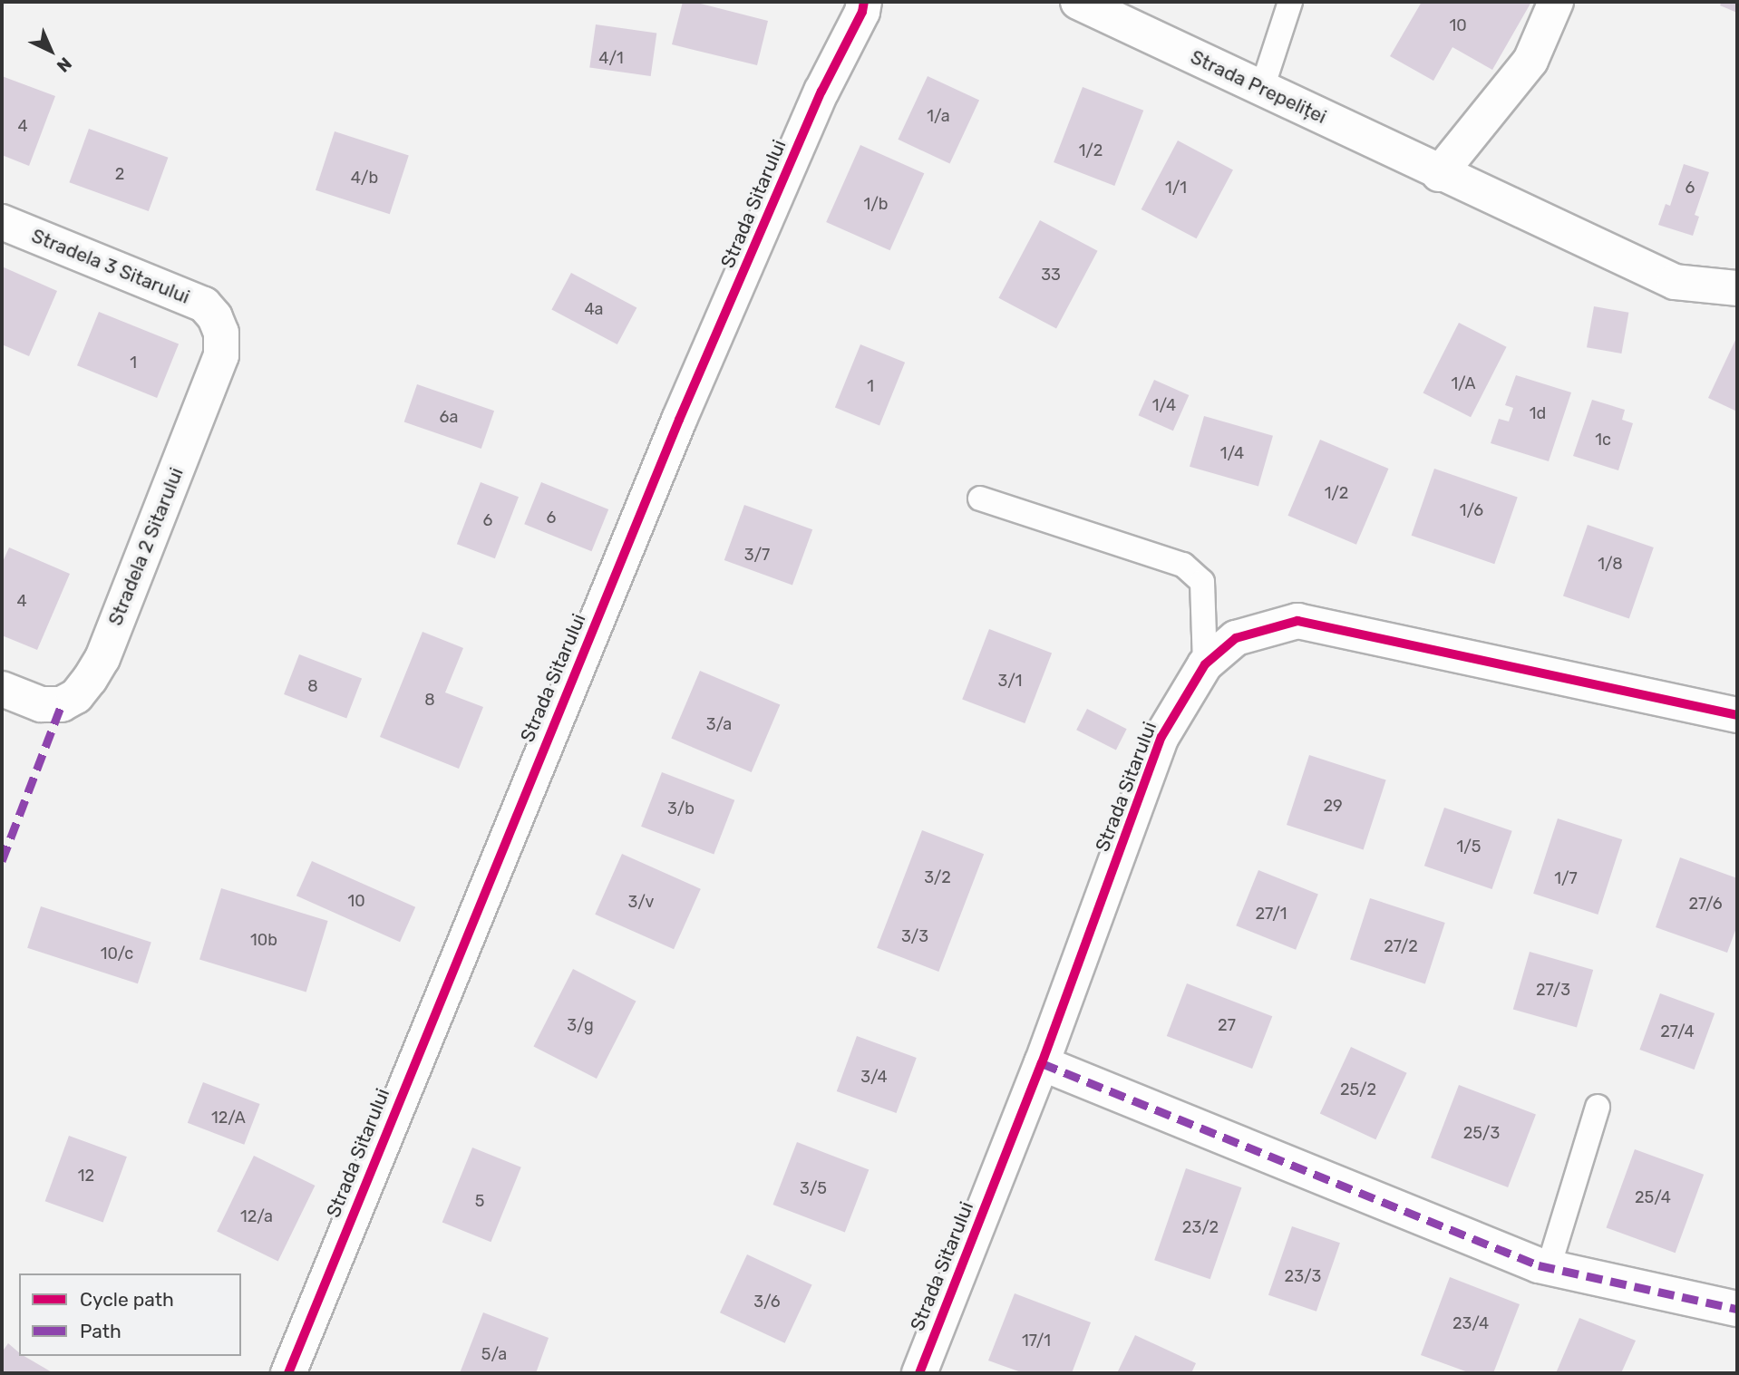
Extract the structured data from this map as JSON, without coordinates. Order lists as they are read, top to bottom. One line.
{"streets":{"street":["Strada Prepeliței","Strada Sitarului","Stradela 3 Sitarului","Stradela 2 Sitarului"]},"crossings":[["Stradela 3 Sitarului","Stradela 2 Sitarului"]],"house_numbers":["10","4/1","1/a","4","1/2","2","4/b","1/1","6","1/b","33","4a","1","1/A","1","1/4","1d","6a","1c","1/4","1/2","1/6","6","6","3/7","1/8","4","3/1","8","8","3/a","29","3/b","1/5","3/2","1/7","10","3/v","27/6","27/1","3/3","10b","27/2","10/c","27/3","3/g","27","27/4","3/4","25/2","12/A","25/3","12","3/5","25/4","5","12/a","23/2","23/3","3/6","23/4","17/1","5/a"],"legend":["Cycle path","Path"],"north":"bottom right"}
